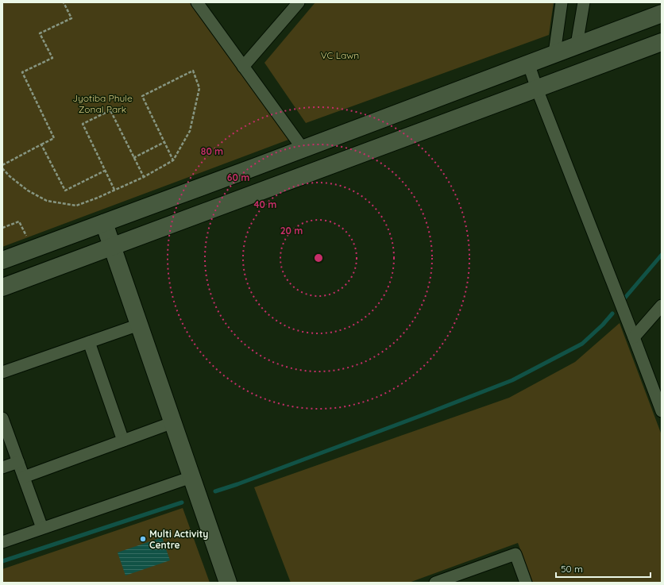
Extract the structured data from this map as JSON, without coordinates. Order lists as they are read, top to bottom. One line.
{"parks":["VC Lawn","Jyotiba Phule Zonal Park"],"places":["Multi Activity Centre"],"scale_bar":"50 m","rings":["80 m","60 m","40 m","20 m"]}
